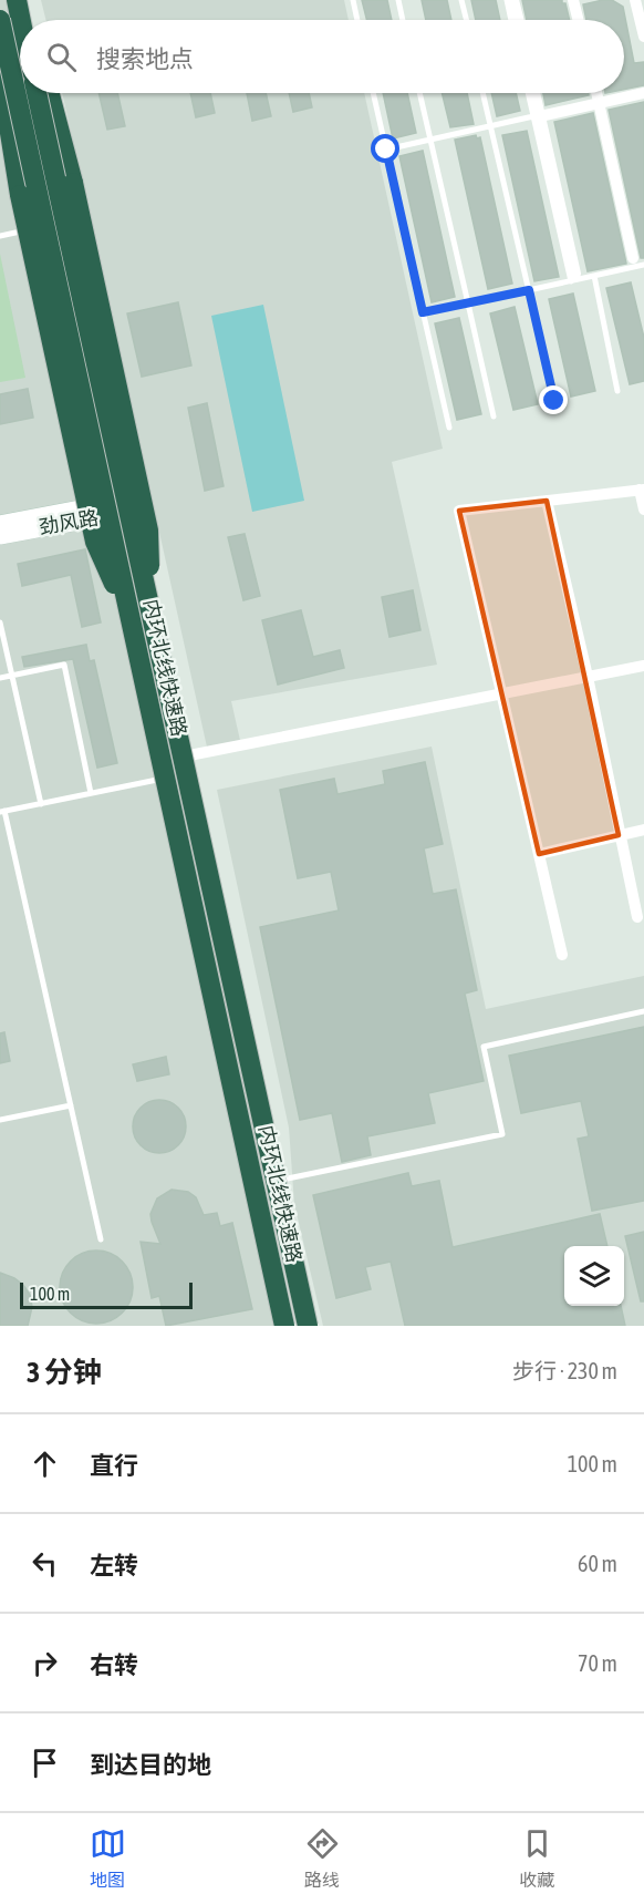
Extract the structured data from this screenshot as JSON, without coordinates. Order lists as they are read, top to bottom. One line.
{"streets":{"highway":["内环北线快速路"],"street":["劲风路"]},"scale_bar":"100 m","page":{"search":"搜索地点","scale":"100 m","heading":["3 分钟","步行 · 230 m"],"list":[["直行","100 m"],["左转","60 m"],["右转","70 m"],"到达目的地"],"nav":["地图","路线","收藏"]}}
